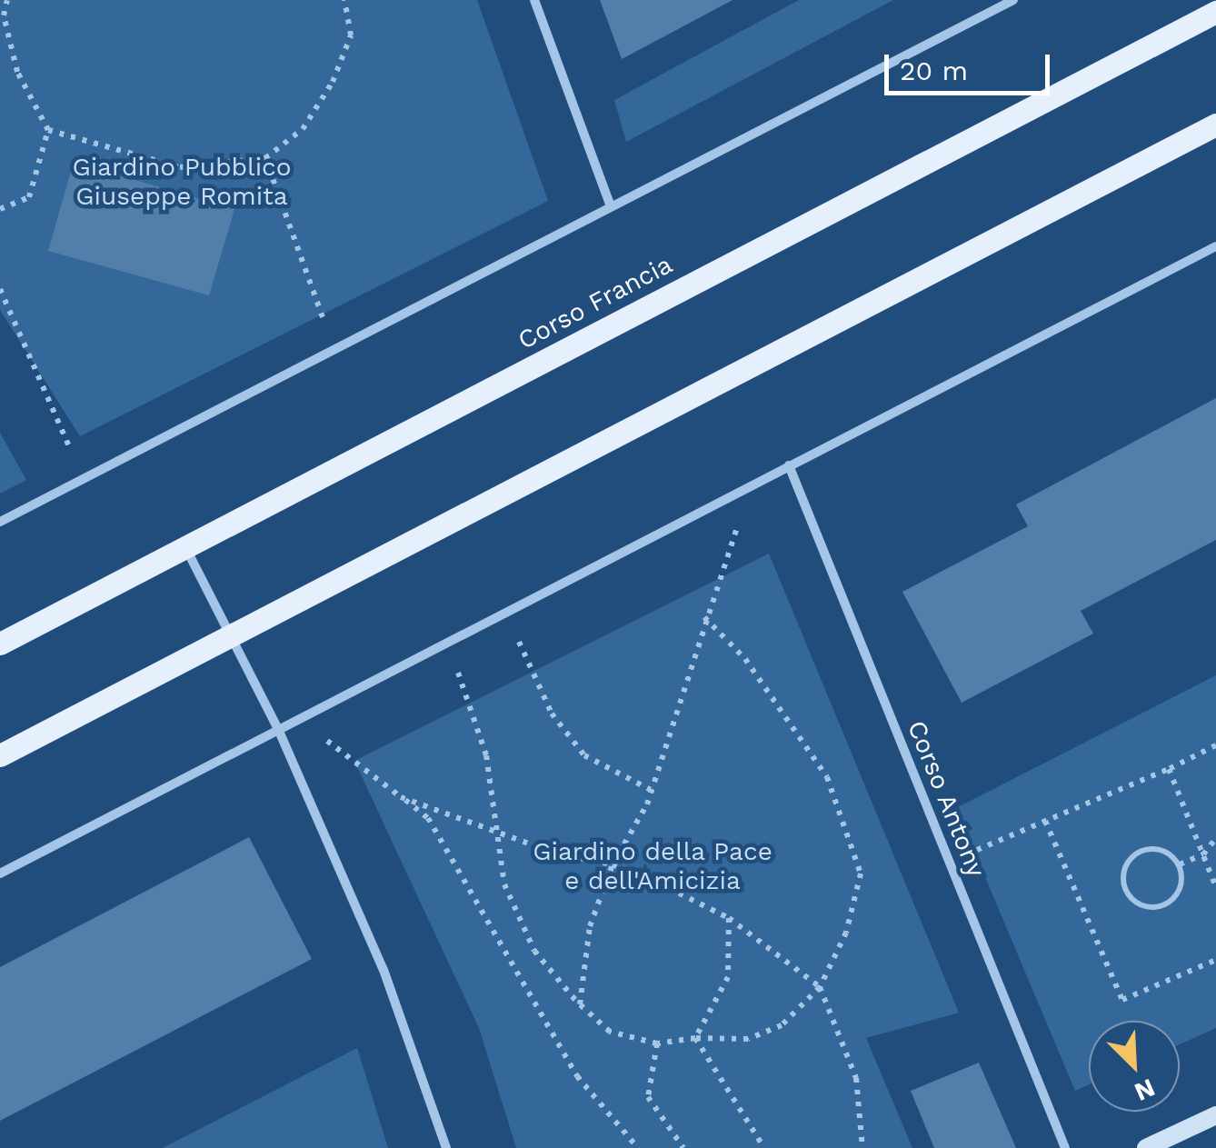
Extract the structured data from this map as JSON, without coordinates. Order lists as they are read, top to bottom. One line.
{"streets":{"main road":["Corso Francia"],"street":["Corso Antony"]},"parks":["Giardino Pubblico Giuseppe Romita","Giardino della Pace e dell'Amicizia"],"scale_bar":"20 m","north":"bottom right"}
